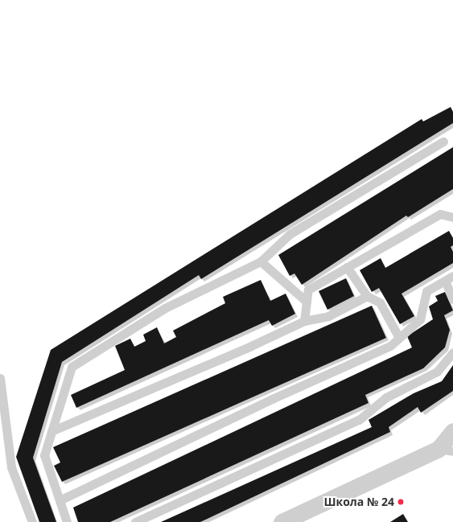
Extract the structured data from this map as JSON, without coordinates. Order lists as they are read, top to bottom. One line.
{"places":["Школа № 24"]}
